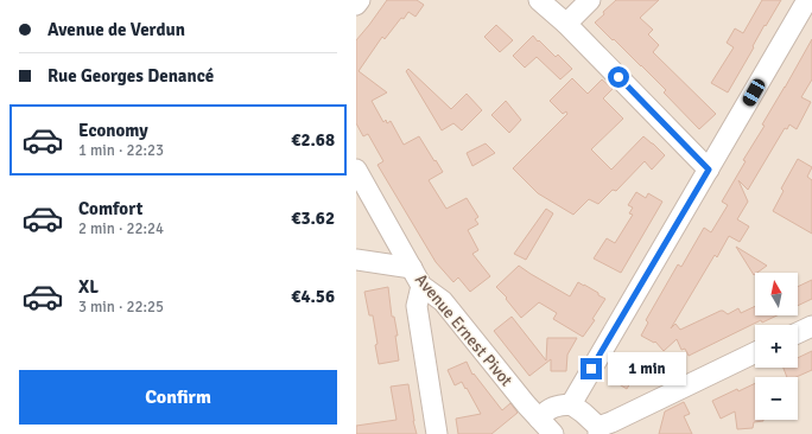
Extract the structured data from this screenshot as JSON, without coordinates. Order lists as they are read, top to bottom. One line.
{"streets":{"street":["Avenue Ernest Pivot"]},"north":"top","page":{"banner":["Avenue de Verdun","Rue Georges Denancé"],"list":[{"name":"Economy","note":"1 min · 22:23","value":"€2.68"},{"name":"Comfort","note":"2 min · 22:24","value":"€3.62"},{"name":"XL","note":"3 min · 22:25","value":"€4.56"}],"map_buttons":["+","−"],"bubble":"1 min","buttons":"Confirm"}}
